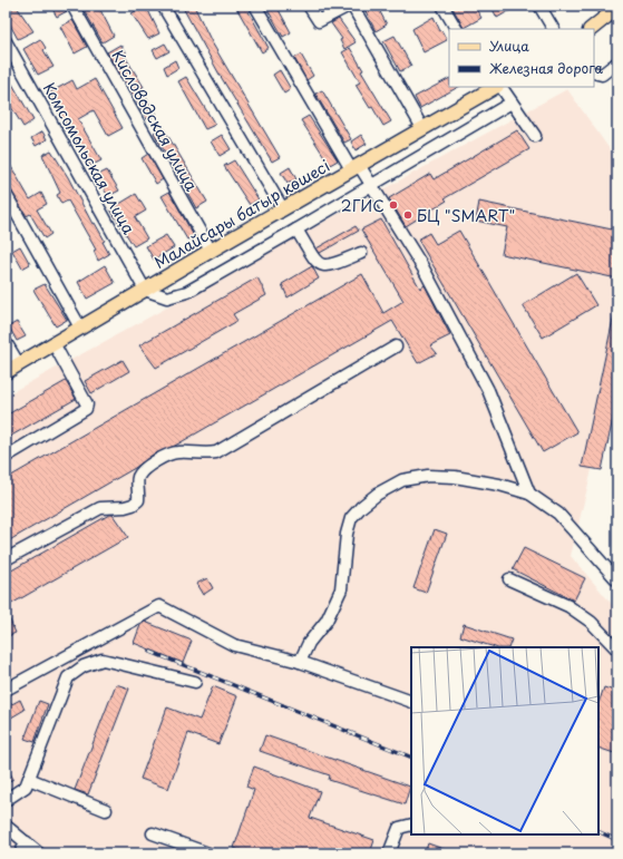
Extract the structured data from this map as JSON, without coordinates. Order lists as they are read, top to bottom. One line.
{"streets":{"main road":["Малайсары батыр көшесі"],"street":["Кисловодская улица","Комсомольская улица"]},"crossings":[["Кисловодская улица","Малайсары батыр көшесі"],["Комсомольская улица","Малайсары батыр көшесі"]],"places":["2ГИС","БЦ \"SMART\""],"legend":["Улица","Железная дорога"]}
